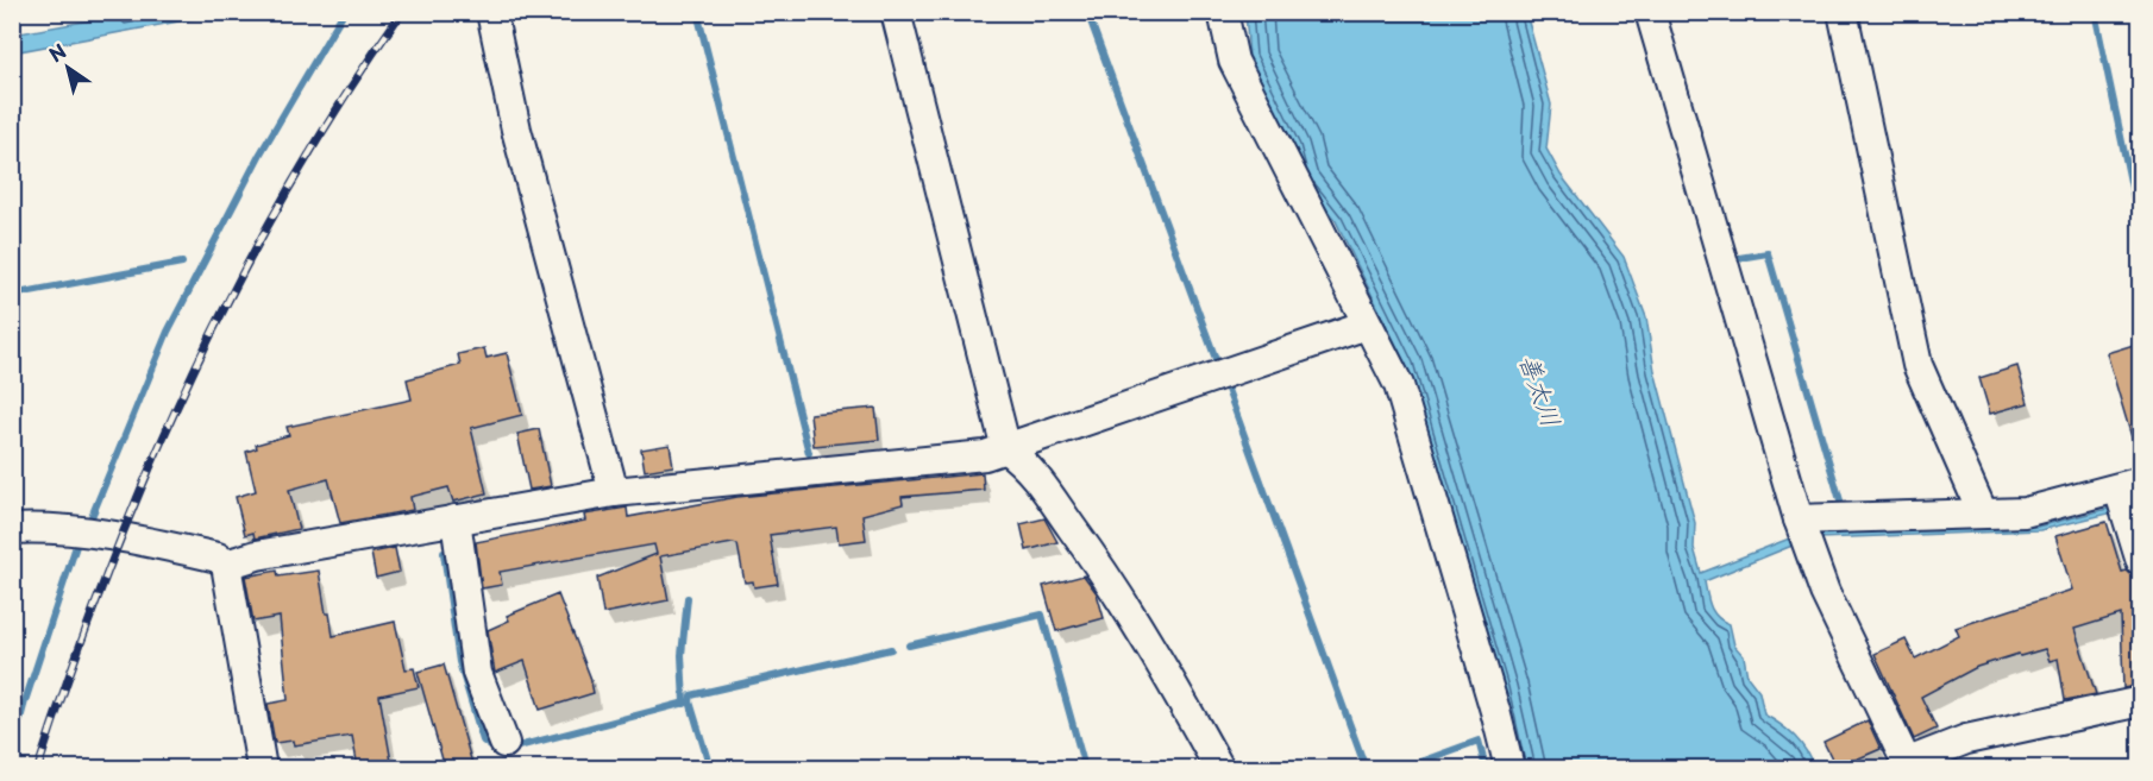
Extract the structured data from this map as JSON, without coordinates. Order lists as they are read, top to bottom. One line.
{"water":["善太川"],"north":"top left"}
